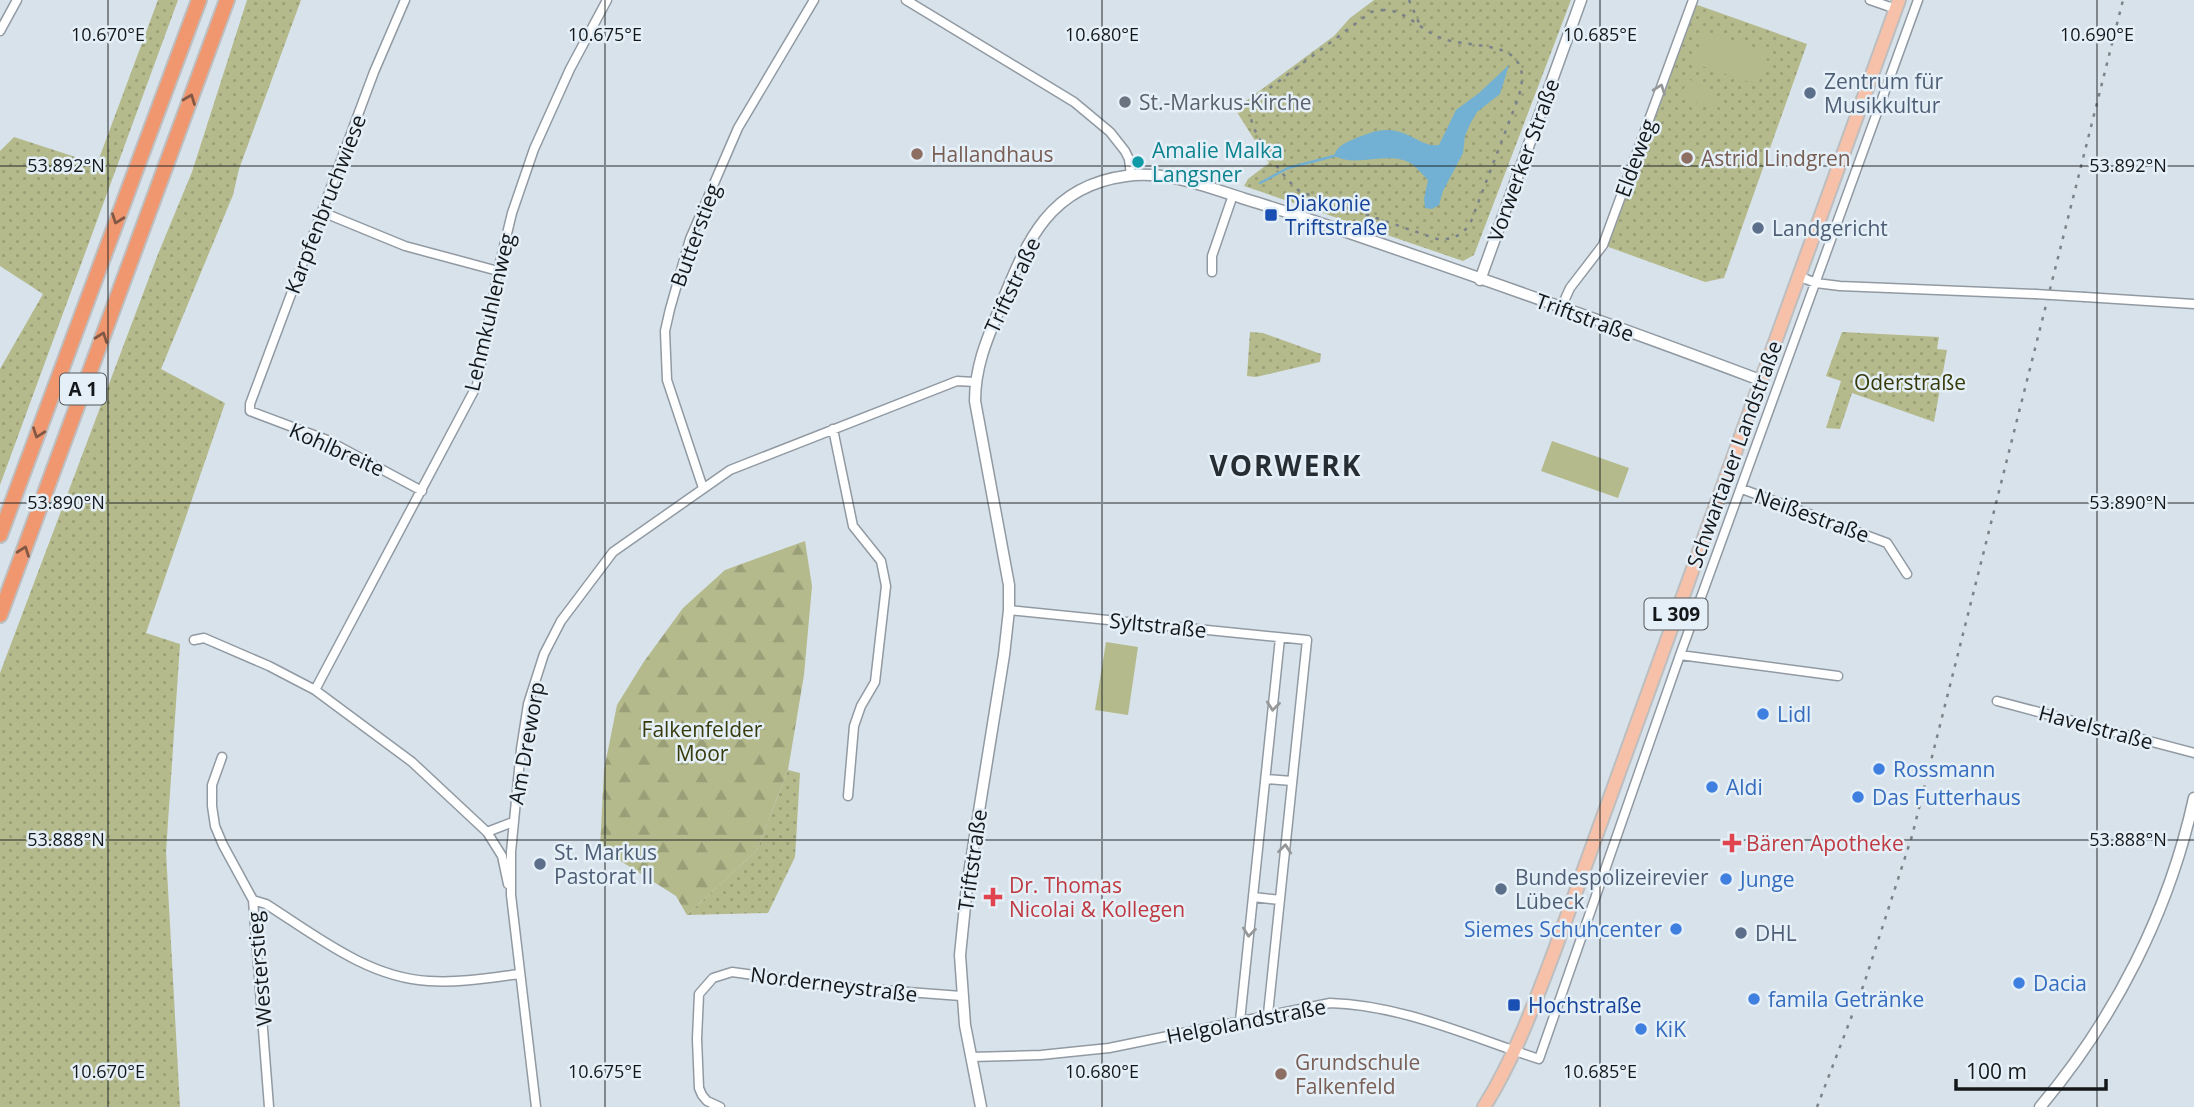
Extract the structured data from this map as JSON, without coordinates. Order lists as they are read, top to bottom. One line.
{"streets":{"highway":["A 1"],"main road":["Schwartauer Landstraße","L 309"],"street":["Eldeweg","Vorwerker Straße","Karpfenbruchwiese","Butterstieg","Triftstraße","Lehmkuhlenweg","Kohlbreite","Neißestraße","Syltstraße","Havelstraße","Am Dreworp","Westerstieg","Norderneystraße","Helgolandstraße"]},"crossings":[["Eldeweg","Triftstraße"],["Vorwerker Straße","Triftstraße"],["Karpfenbruchwiese","Kohlbreite"],["Butterstieg","Am Dreworp"],["Triftstraße","Schwartauer Landstraße"],["Triftstraße","Syltstraße"],["Triftstraße","Am Dreworp"],["Triftstraße","Norderneystraße"],["Triftstraße","Helgolandstraße"],["Lehmkuhlenweg","Kohlbreite"],["Schwartauer Landstraße","Neißestraße"],["Schwartauer Landstraße","L 309"],["Schwartauer Landstraße","Helgolandstraße"],["L 309","Helgolandstraße"]],"one_way":["Eldeweg"],"districts":["VORWERK"],"parks":["Oderstraße","Falkenfelder Moor"],"places":{"other":["Zentrum für Musikkultur","St.-Markus-Kirche","Hallandhaus","Astrid Lindgren","Amalie Malka Langsner","Landgericht","Lidl","Rossmann","Aldi","Das Futterhaus","St. Markus Pastorat II","Junge","Bundespolizeirevier Lübeck","Siemes Schuhcenter","DHL","Dacia","famila Getränke","KiK","Grundschule Falkenfeld"],"transit":["Diakonie Triftstraße","Hochstraße"],"health":["Bären Apotheke","Dr. Thomas Nicolai & Kollegen"]},"scale_bar":"100 m","coordinates":["10.670°E","10.675°E","10.680°E","10.685°E","10.690°E","53.892°N","53.890°N","53.888°N"]}
